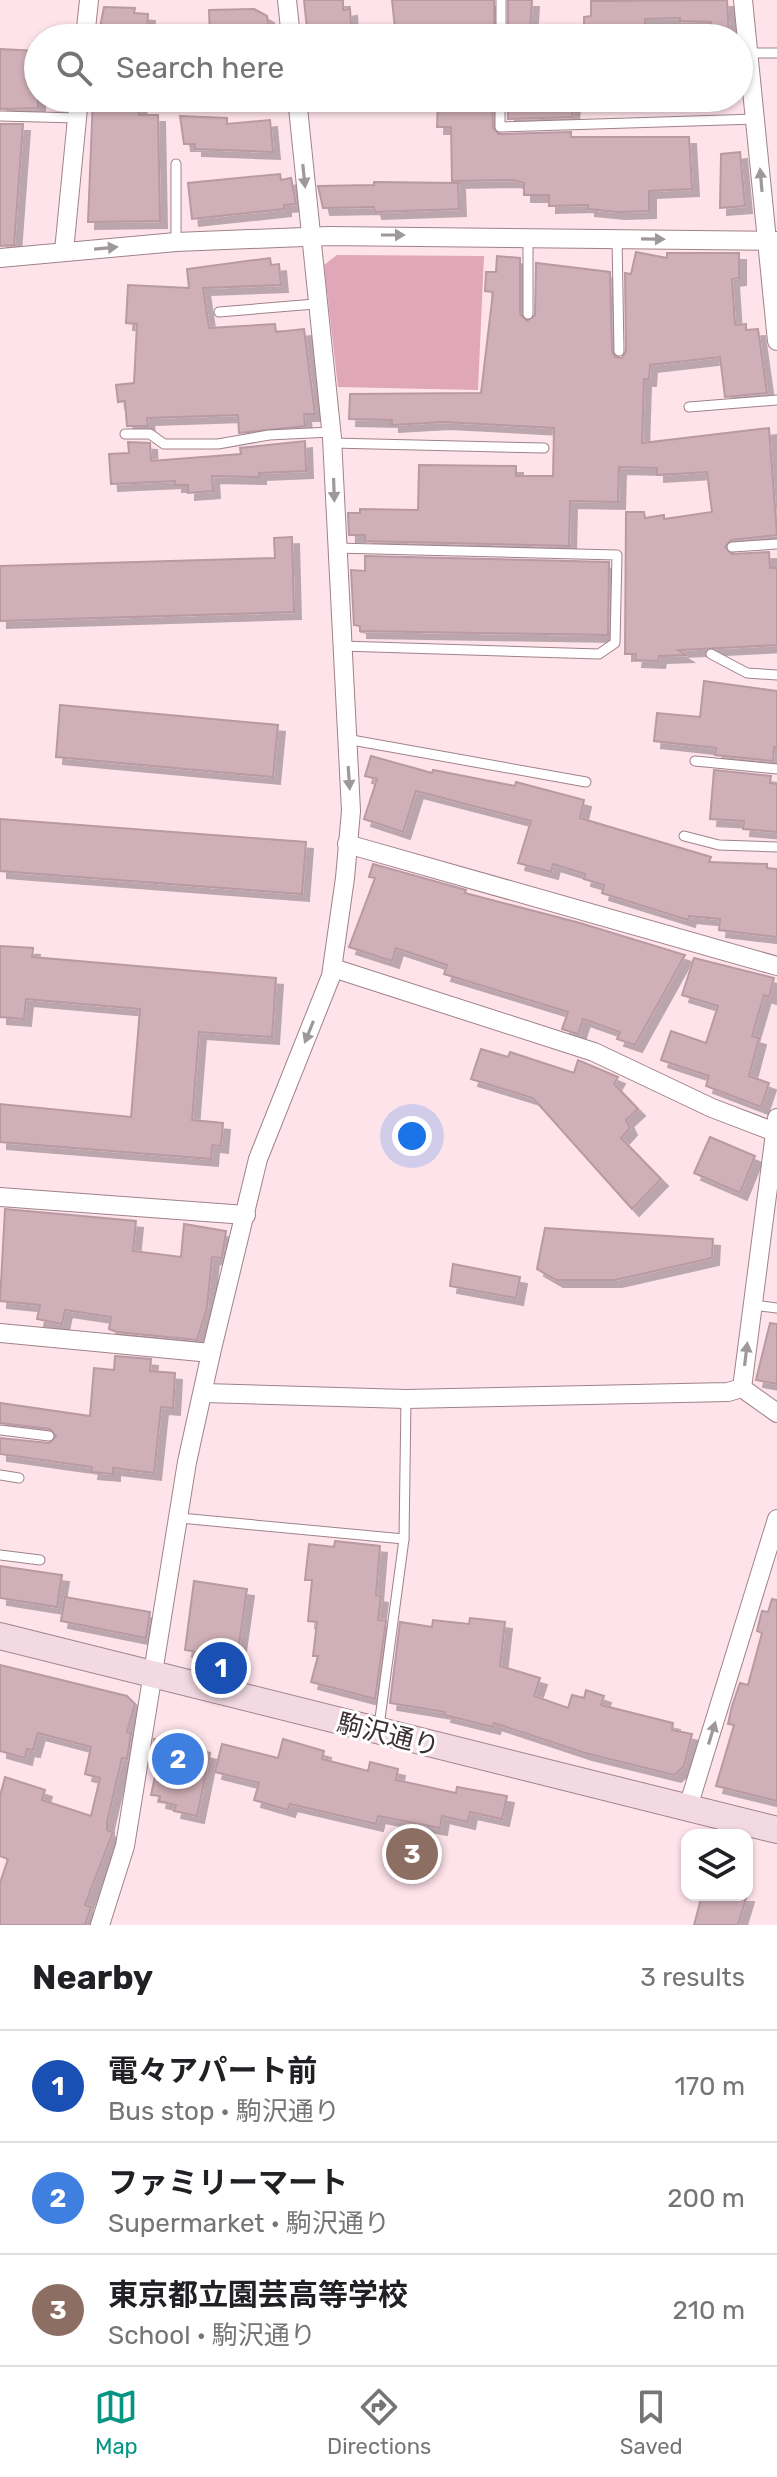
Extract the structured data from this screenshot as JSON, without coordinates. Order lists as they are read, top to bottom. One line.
{"streets":{"main road":["駒沢通り"]},"page":{"search":"Search here","pins":["1","2","3"],"heading":["Nearby","3 results"],"list":[{"mark":"1","name":"電々アパート前","note":"Bus stop · 駒沢通り","value":"170 m"},{"mark":"2","name":"ファミリーマート","note":"Supermarket · 駒沢通り","value":"200 m"},{"mark":"3","name":"東京都立園芸高等学校","note":"School · 駒沢通り","value":"210 m"}],"nav":["Map","Directions","Saved"]}}
